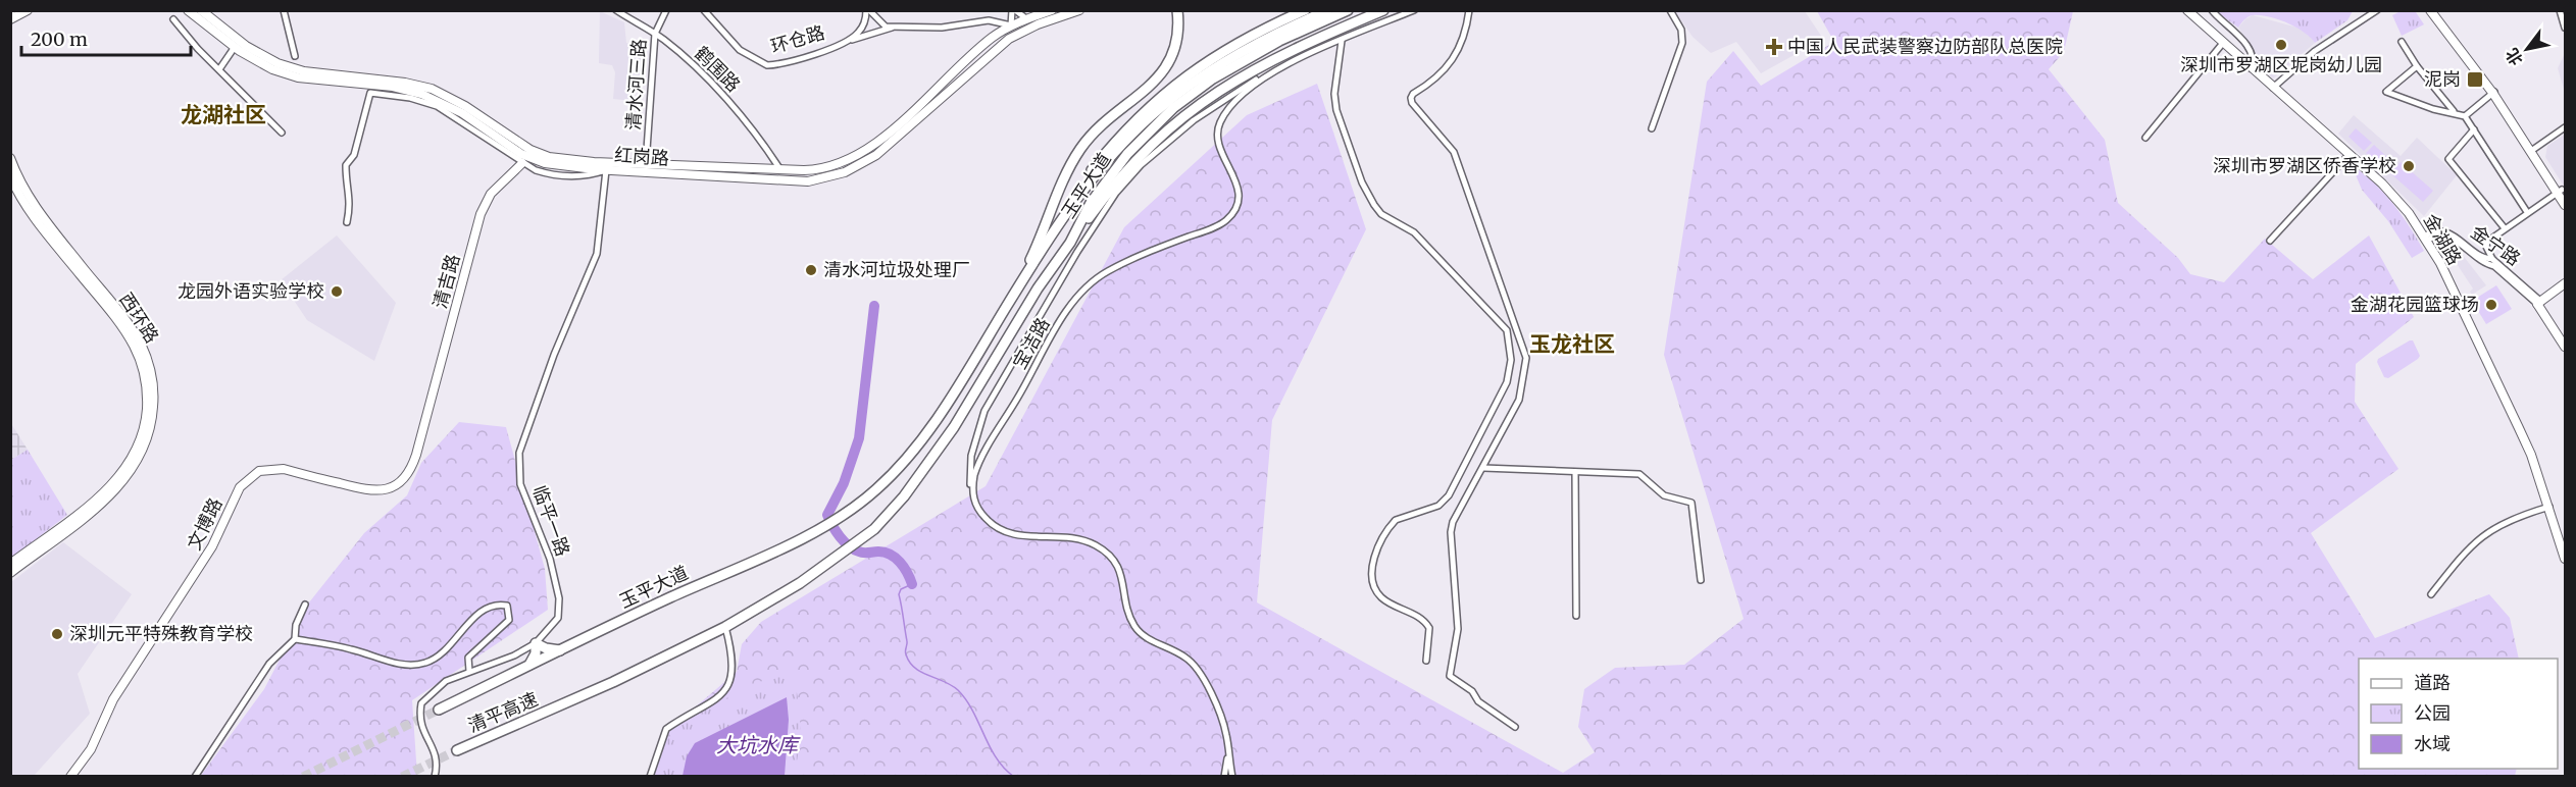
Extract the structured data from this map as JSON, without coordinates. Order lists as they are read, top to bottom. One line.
{"streets":{"highway":["玉平大道","清平高速"],"main road":["红岗路","金湖路","清吉路","西环路","文博路"],"street":["环仓路","鹤围路","清水河三路","金宁路","宝洁路","临平一路"]},"crossings":[["鹤围路","清水河三路"],["鹤围路","红岗路"],["清水河三路","红岗路"],["红岗路","临平一路"],["玉平大道","清平高速"],["金湖路","金宁路"],["清吉路","文博路"]],"districts":["龙湖社区","玉龙社区"],"water":["大坑水库"],"places":{"other":["深圳市罗湖区坭岗幼儿园","深圳市罗湖区侨香学校","清水河垃圾处理厂","龙园外语实验学校","金湖花园篮球场","深圳元平特殊教育学校"],"health":["中国人民武装警察边防部队总医院"],"transit":["泥岗"]},"legend":["道路","公园","水域"],"scale_bar":"200 m","north":"bottom left"}
